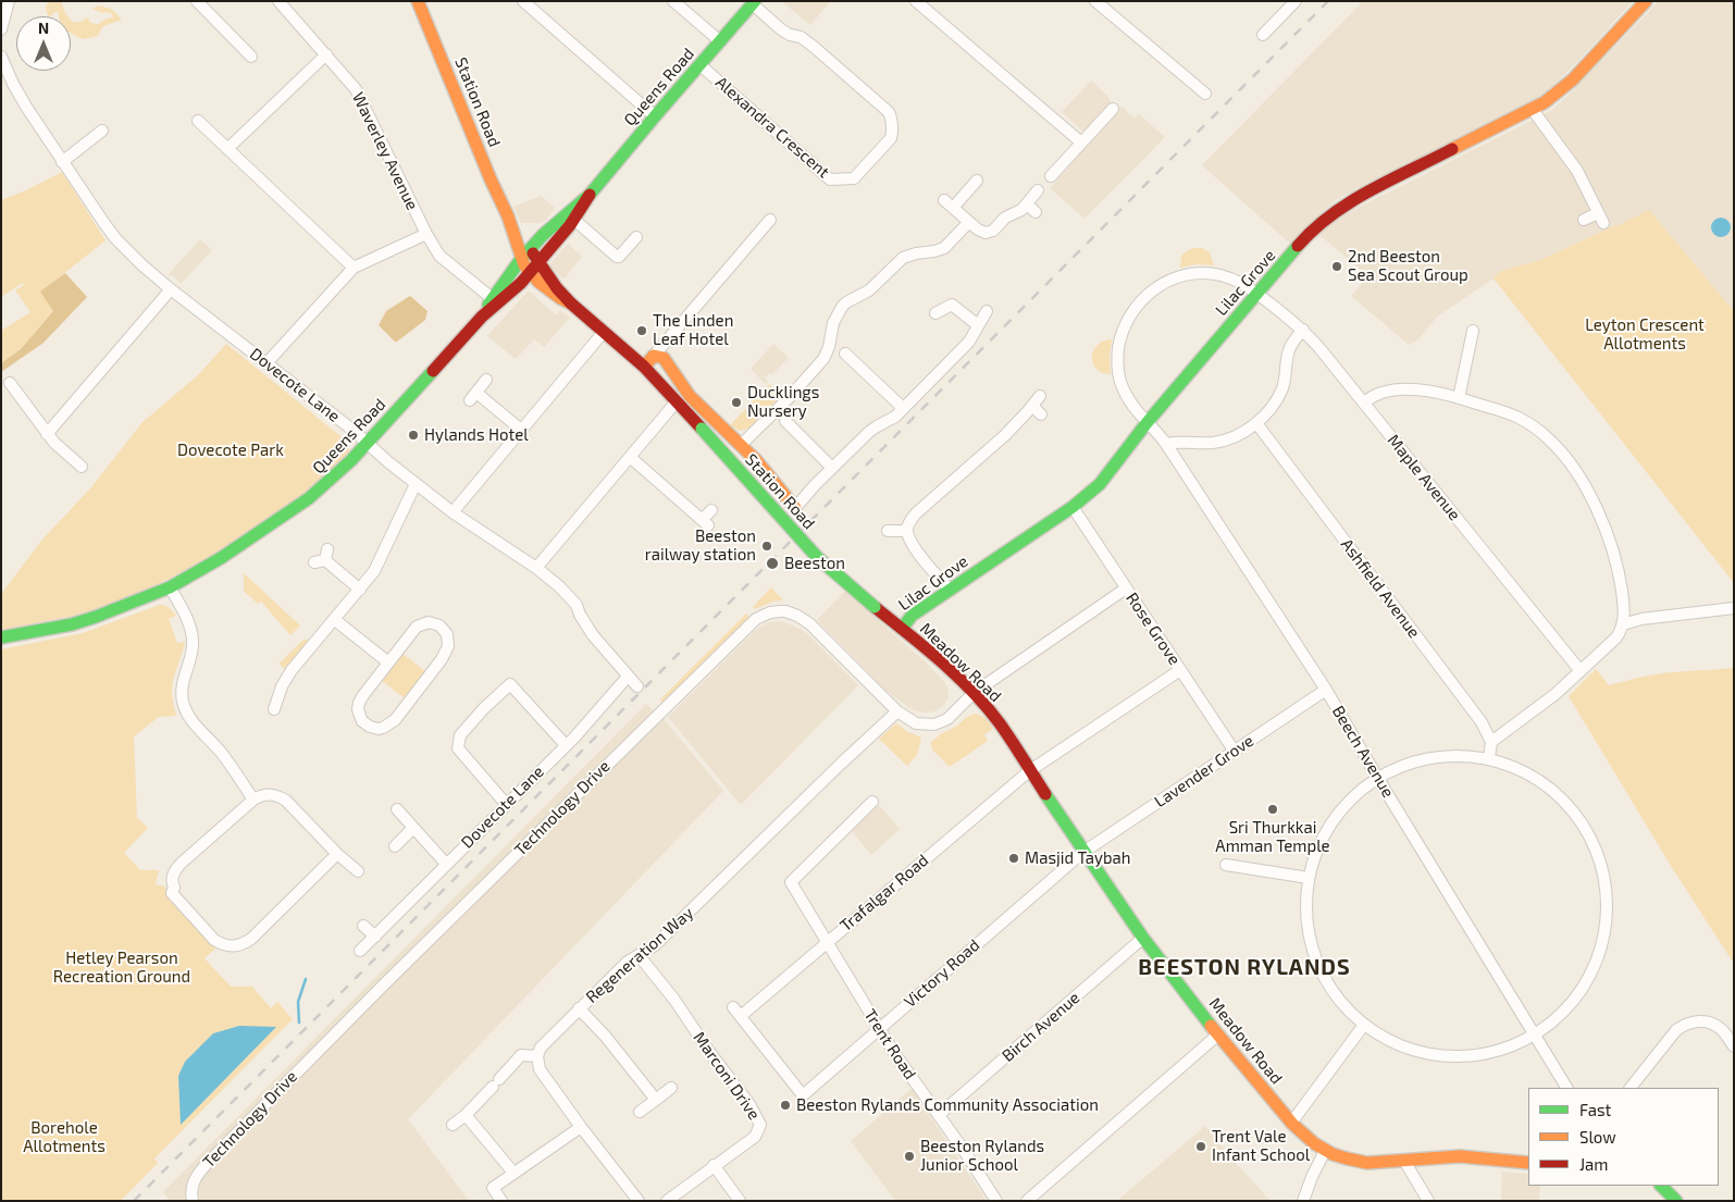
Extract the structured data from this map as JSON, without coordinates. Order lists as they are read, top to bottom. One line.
{"streets":{"street":["Queens Road","Station Road","Alexandra Crescent","Waverley Avenue","Lilac Grove","Dovecote Lane","Maple Avenue","Ashfield Avenue","Rose Grove","Meadow Road","Beech Avenue","Lavender Grove","Technology Drive","Trafalgar Road","Regeneration Way","Victory Road","Birch Avenue","Trent Road","Marconi Drive"]},"crossings":[["Queens Road","Station Road"],["Queens Road","Alexandra Crescent"],["Queens Road","Waverley Avenue"],["Queens Road","Dovecote Lane"],["Station Road","Lilac Grove"],["Station Road","Meadow Road"],["Lilac Grove","Maple Avenue"],["Lilac Grove","Rose Grove"],["Lilac Grove","Meadow Road"],["Lilac Grove","Beech Avenue"],["Maple Avenue","Beech Avenue"],["Rose Grove","Lavender Grove"],["Rose Grove","Technology Drive"],["Rose Grove","Trafalgar Road"],["Meadow Road","Lavender Grove"],["Meadow Road","Technology Drive"],["Meadow Road","Trafalgar Road"],["Meadow Road","Victory Road"],["Meadow Road","Birch Avenue"],["Beech Avenue","Lavender Grove"],["Lavender Grove","Victory Road"],["Technology Drive","Regeneration Way"],["Trafalgar Road","Victory Road"],["Trafalgar Road","Trent Road"],["Regeneration Way","Marconi Drive"],["Victory Road","Trent Road"],["Birch Avenue","Trent Road"]],"districts":["BEESTON RYLANDS"],"parks":["Leyton Crescent Allotments","Dovecote Park","Hetley Pearson Recreation Ground","Borehole Allotments"],"places":["2nd Beeston Sea Scout Group","The Linden Leaf Hotel","Ducklings Nursery","Hylands Hotel","Beeston railway station","Beeston","Sri Thurkkai Amman Temple","Masjid Taybah","Beeston Rylands Community Association","Trent Vale Infant School","Beeston Rylands Junior School"],"legend":["Fast","Slow","Jam"],"north":"top"}
